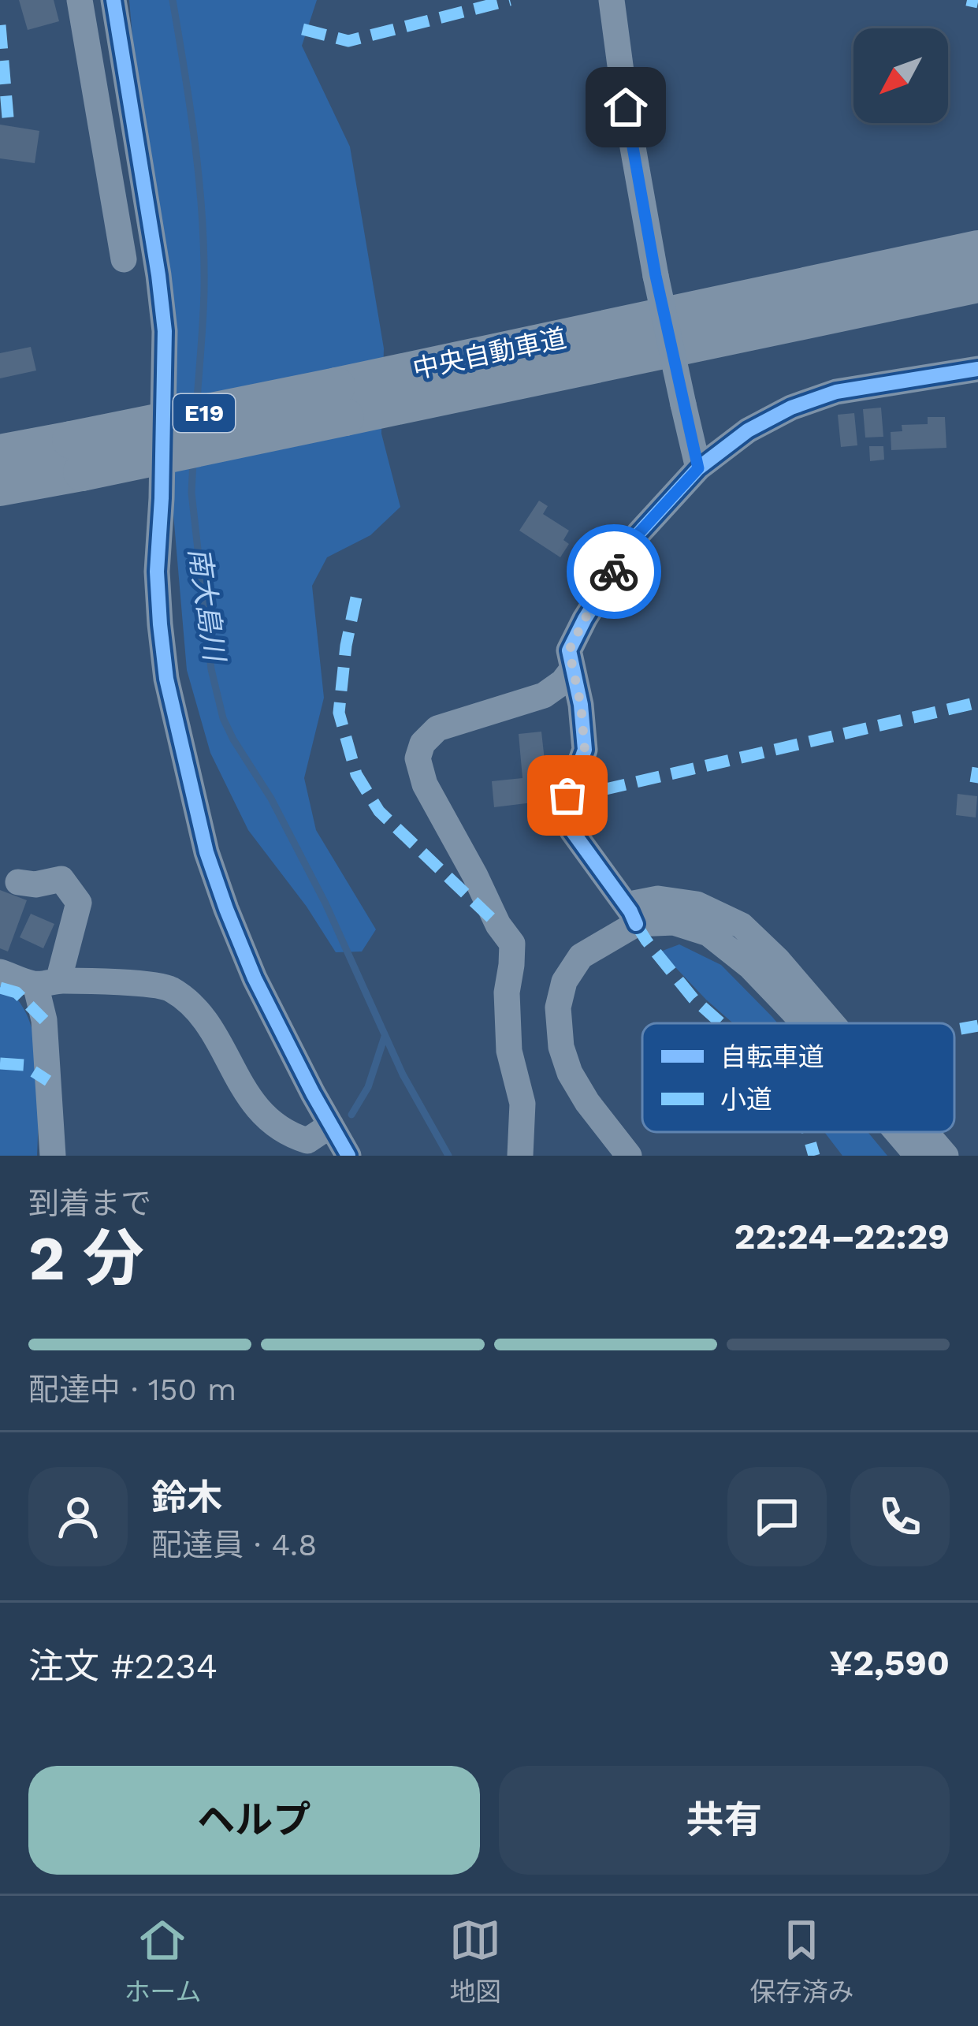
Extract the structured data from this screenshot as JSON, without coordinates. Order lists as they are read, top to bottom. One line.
{"streets":{"highway":["中央自動車道","E19"]},"water":["南大島川"],"legend":["自転車道","小道"],"north":"bottom left","page":{"heading":["2 分","到着まで","22:24–22:29"],"panel":["鈴木","配達員 · 4.8","注文 #2234","¥2,590"],"bar":"配達中 · 150 m","buttons":["ヘルプ","共有"],"tabs":["ホーム","地図","保存済み"]}}
